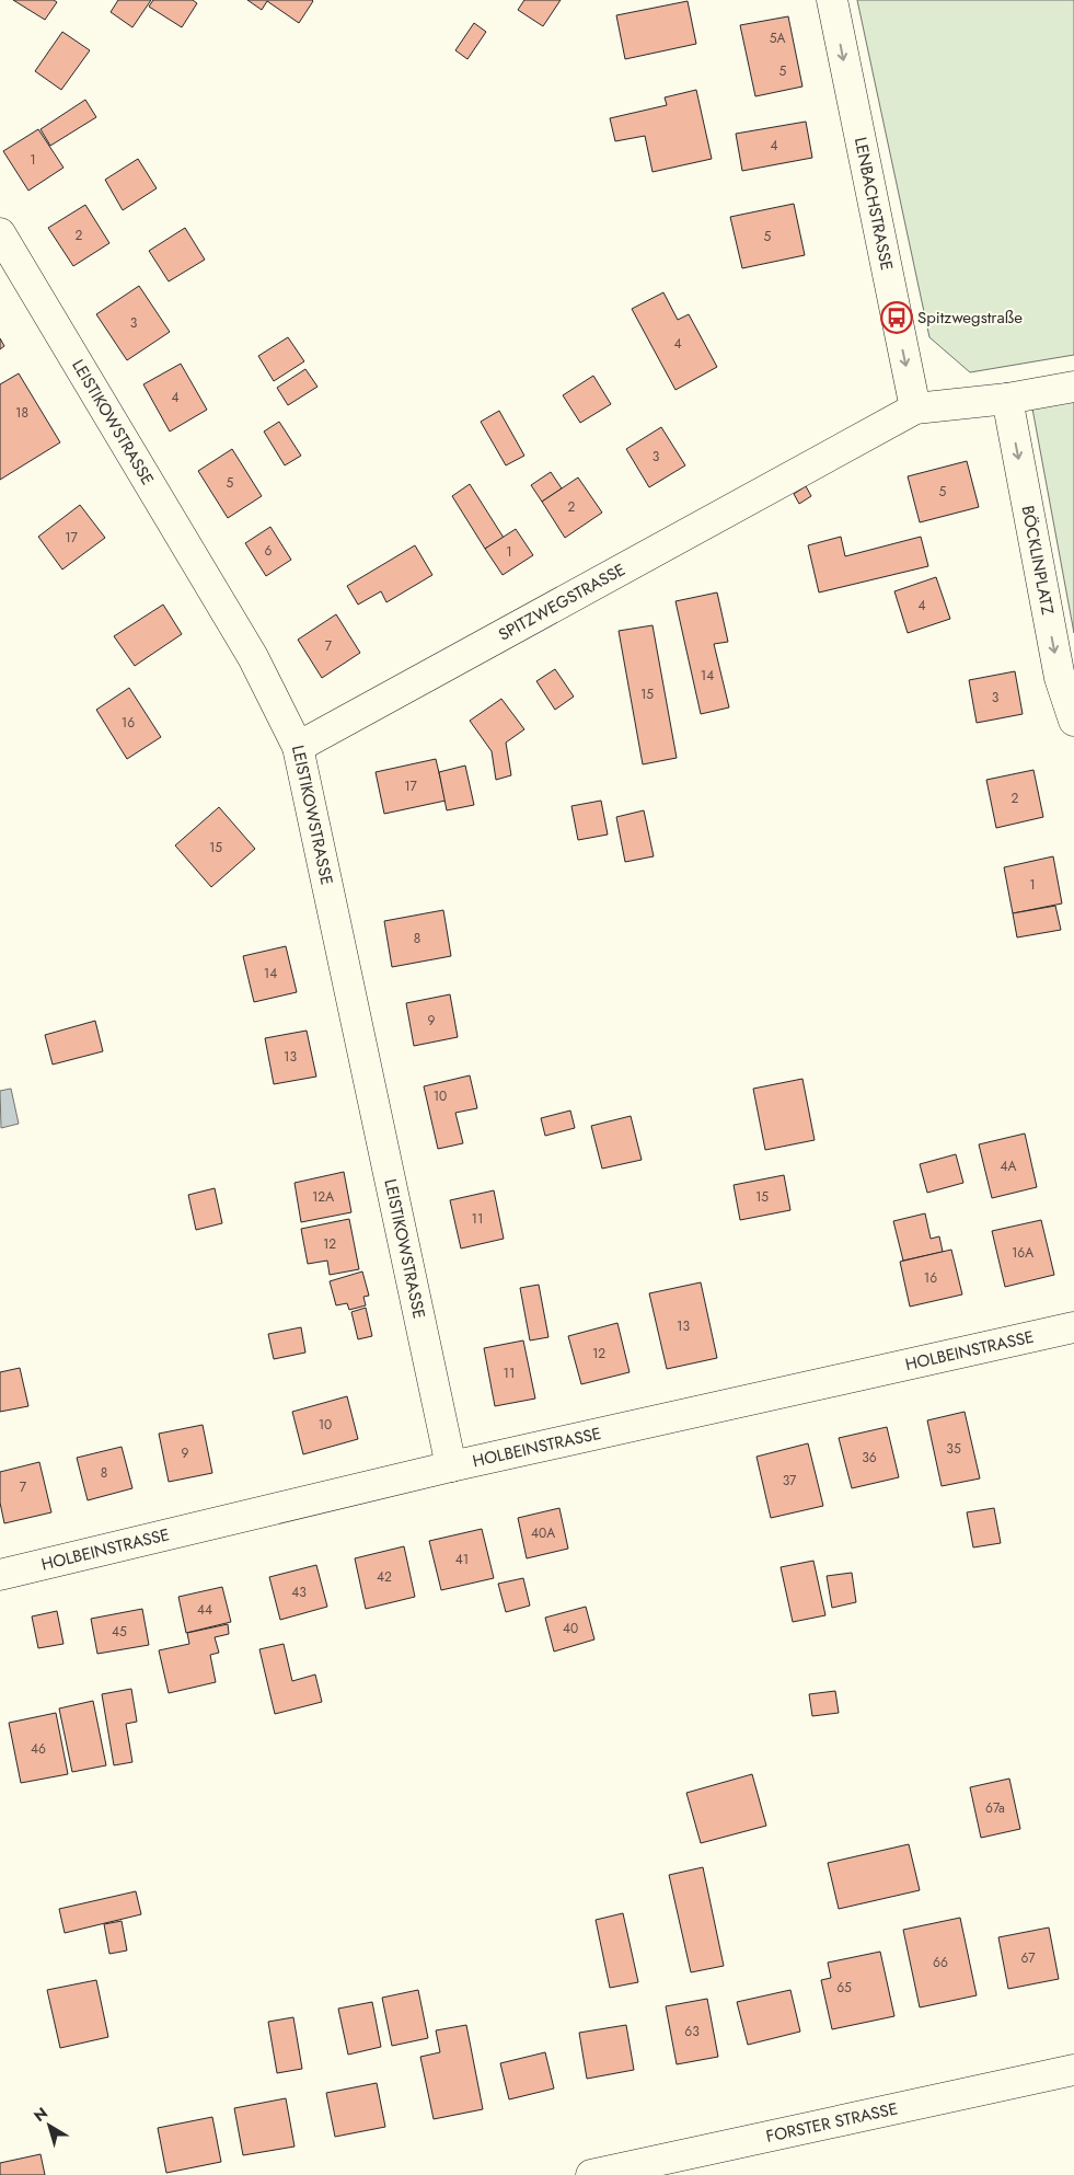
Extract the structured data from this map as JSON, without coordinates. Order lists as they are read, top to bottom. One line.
{"streets":{"street":["LENBACHSTRASSE","LEISTIKOWSTRASSE","BÖCKLINPLATZ","SPITZWEGSTRASSE","HOLBEINSTRASSE","FORSTER STRASSE"]},"crossings":[["LENBACHSTRASSE","SPITZWEGSTRASSE"],["LEISTIKOWSTRASSE","SPITZWEGSTRASSE"],["LEISTIKOWSTRASSE","HOLBEINSTRASSE"],["BÖCKLINPLATZ","SPITZWEGSTRASSE"]],"one_way":["LENBACHSTRASSE","BÖCKLINPLATZ"],"places":{"bus stop":["Spitzwegstraße"]},"house_numbers":["5A","5","4","1","2","5","3","4","4","18","3","5","5","2","17","6","1","4","7","14","15","3","16","17","2","15","1","8","14","9","13","10","4A","12A","15","11","12","16A","16","13","12","11","10","35","9","36","8","37","7","40A","41","42","43","44","40","45","46","67a","67","66","65","63"],"north":"top left"}
